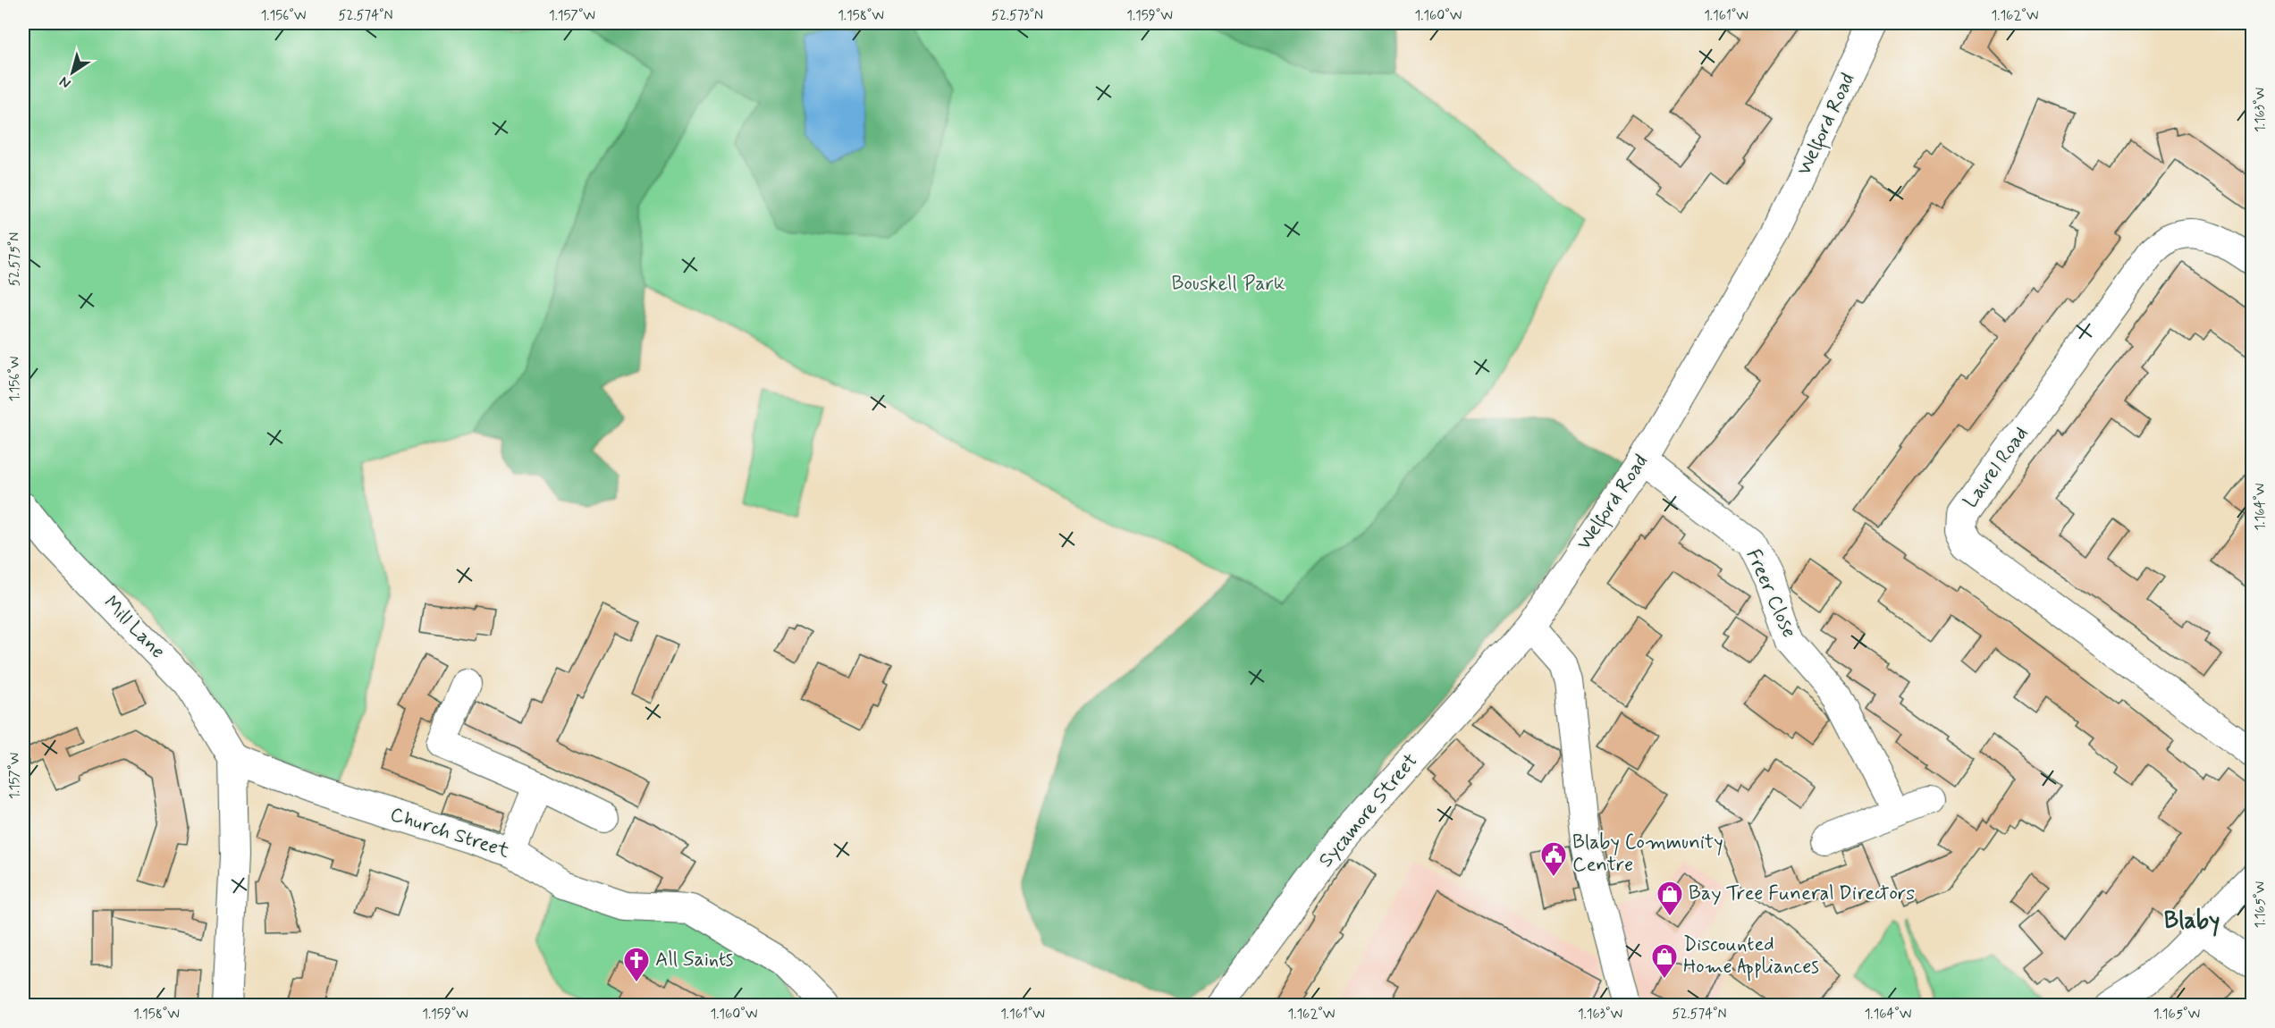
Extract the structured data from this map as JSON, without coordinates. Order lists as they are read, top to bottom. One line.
{"streets":{"street":["Welford Road","Laurel Road","Freer Close","Mill Lane","Sycamore Street","Church Street"]},"crossings":[["Welford Road","Freer Close"],["Welford Road","Sycamore Street"],["Mill Lane","Church Street"]],"districts":["Blaby"],"parks":["Bouskell Park"],"places":{"public building":["Blaby Community Centre"],"shop":["Bay Tree Funeral Directors","Discounted Home Appliances"],"church":["All Saints"]},"north":"bottom left","coordinates":["1.156°W","52.574°N","1.157°W","1.158°W","52.573°N","1.159°W","1.160°W","1.161°W","1.162°W","1.163°W","52.575°N","1.164°W","1.165°W"]}
